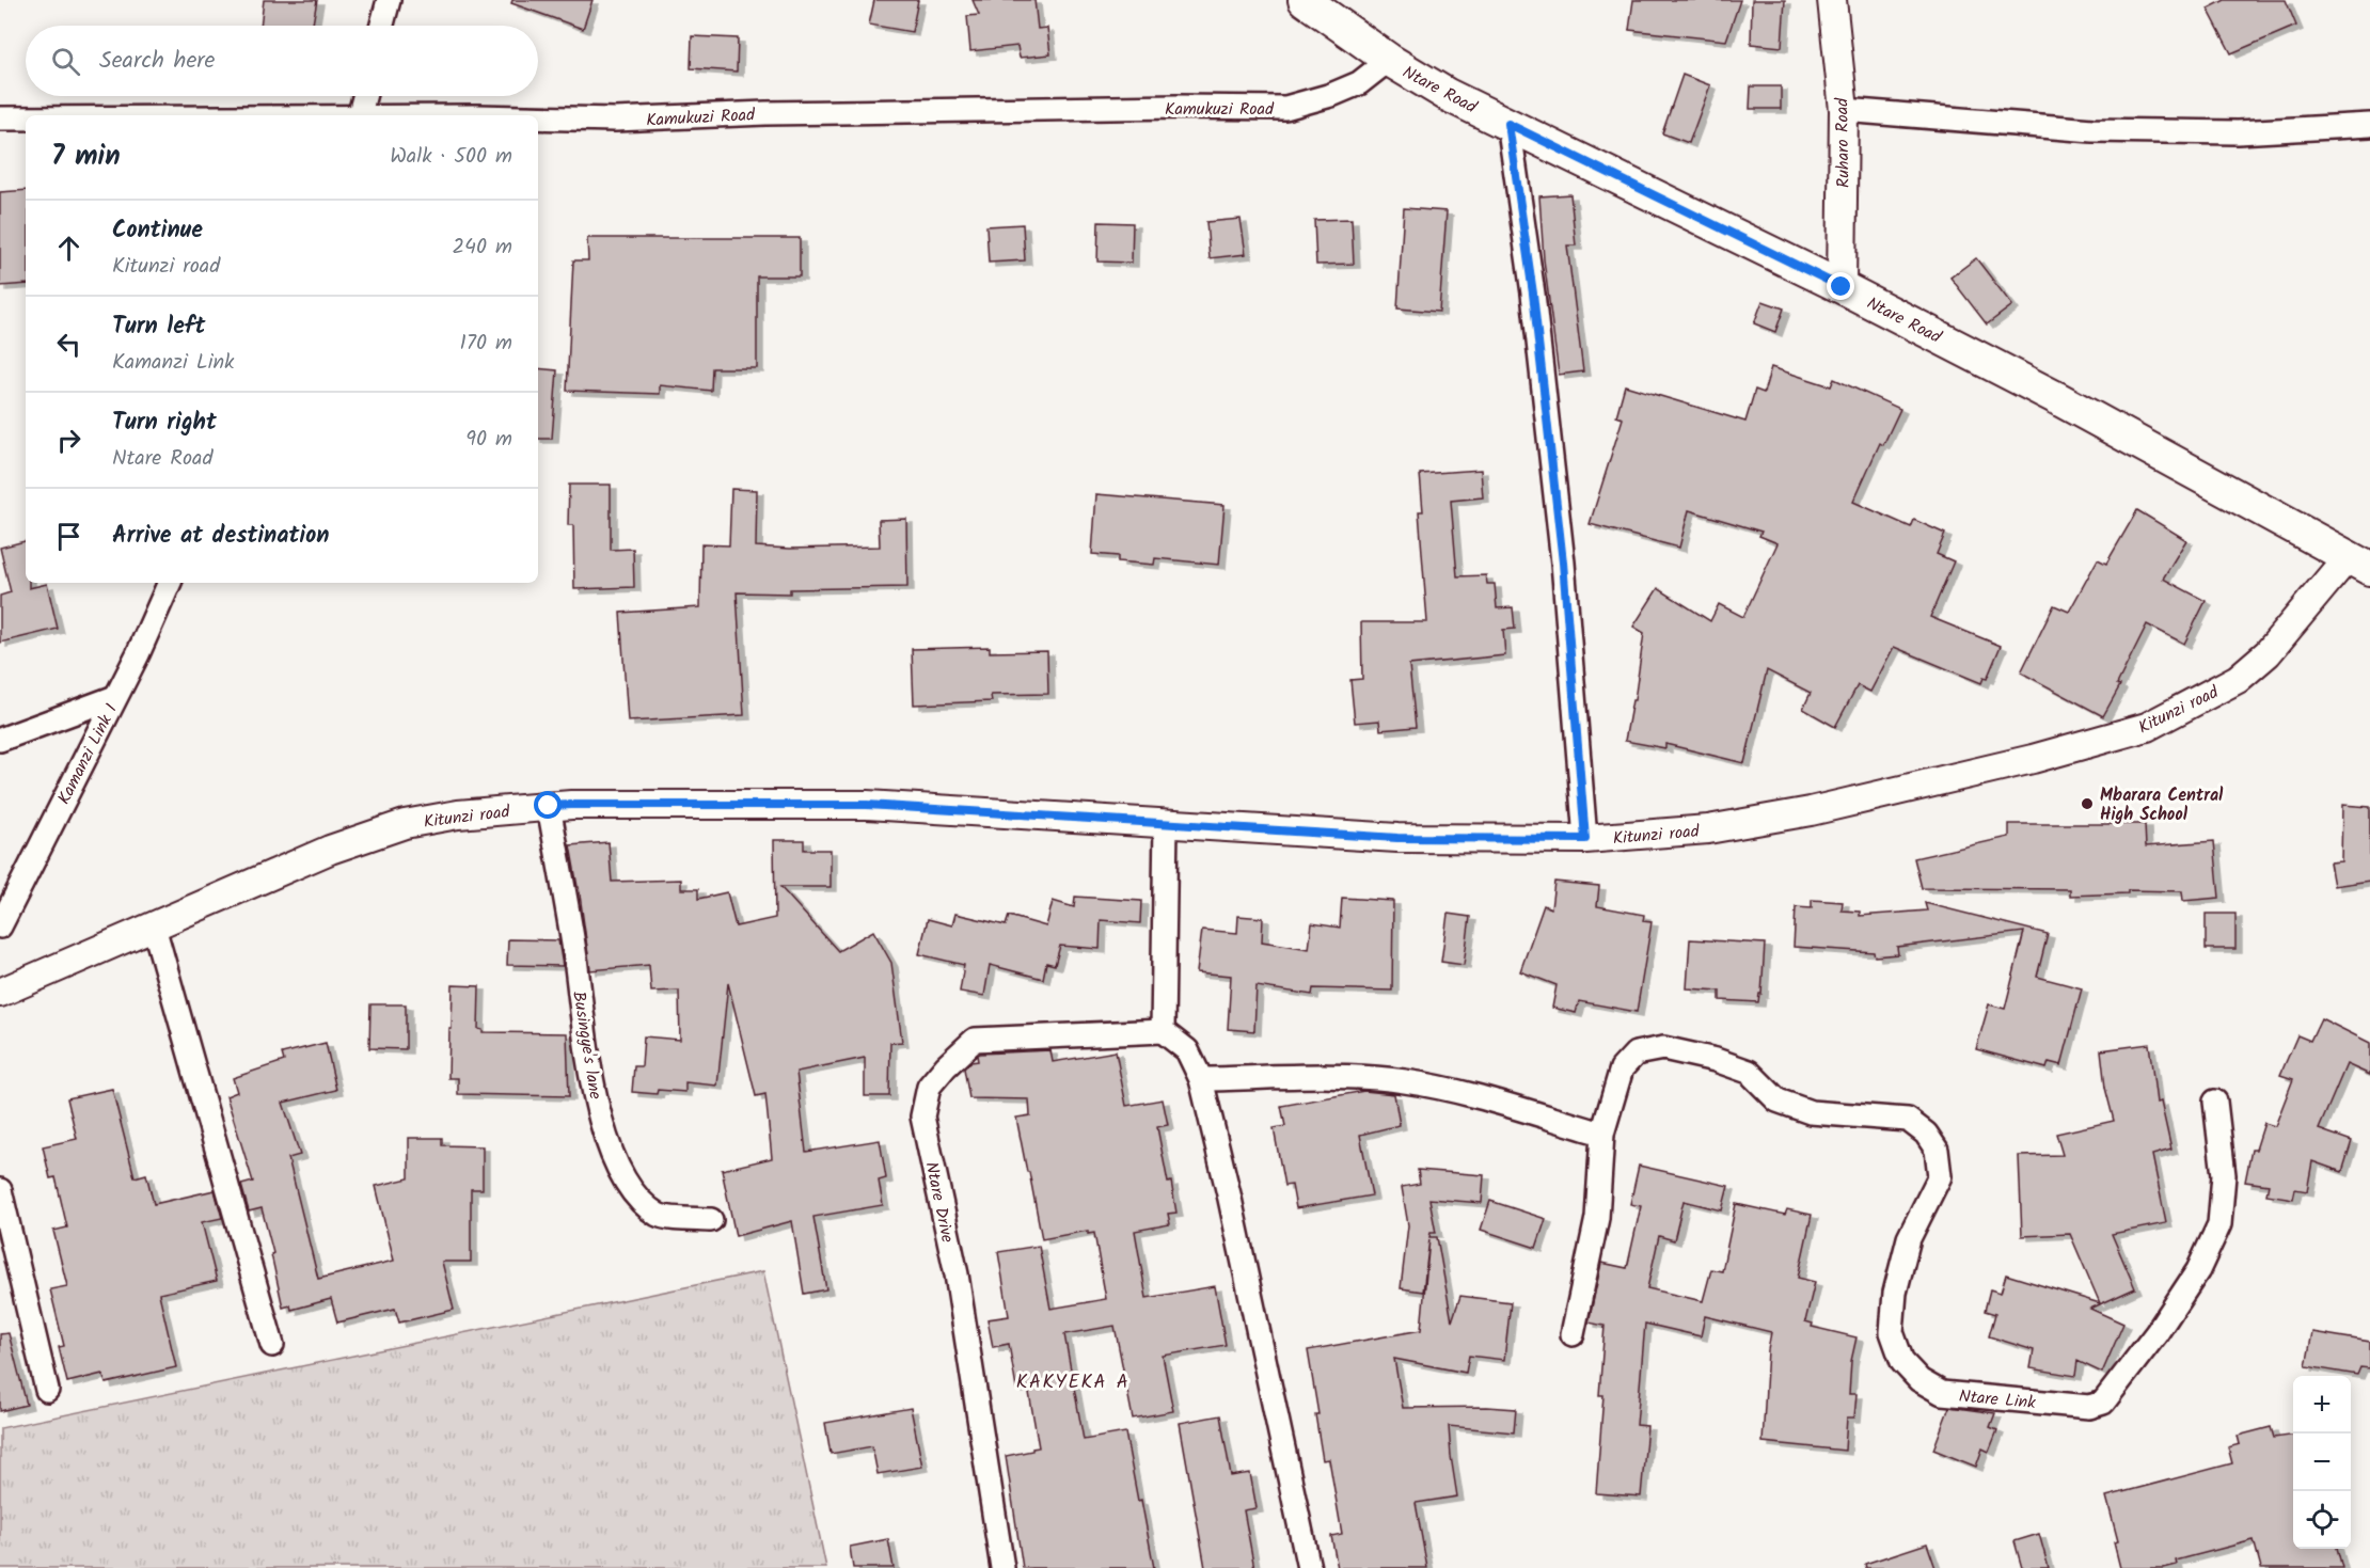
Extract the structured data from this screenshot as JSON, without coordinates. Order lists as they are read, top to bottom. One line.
{"streets":{"main road":["Ntare Road"],"street":["Kamukuzi Road","Ruharo Road","Kitunzi road","Kamanzi Link I","Busingye's lane","Ntare Drive","Ntare Link"]},"crossings":[["Ntare Road","Kamukuzi Road"],["Ntare Road","Ruharo Road"],["Ntare Road","Kitunzi road"],["Kitunzi road","Busingye's lane"]],"districts":["KAKYEKA A"],"places":["Mbarara Central High School"],"page":{"search":"Search here","heading":["7 min","Walk · 500 m"],"list":[["Continue","Kitunzi road","240 m"],["Turn left","Kamanzi Link","170 m"],["Turn right","Ntare Road","90 m"],"Arrive at destination"],"map_buttons":["+","−"]}}
